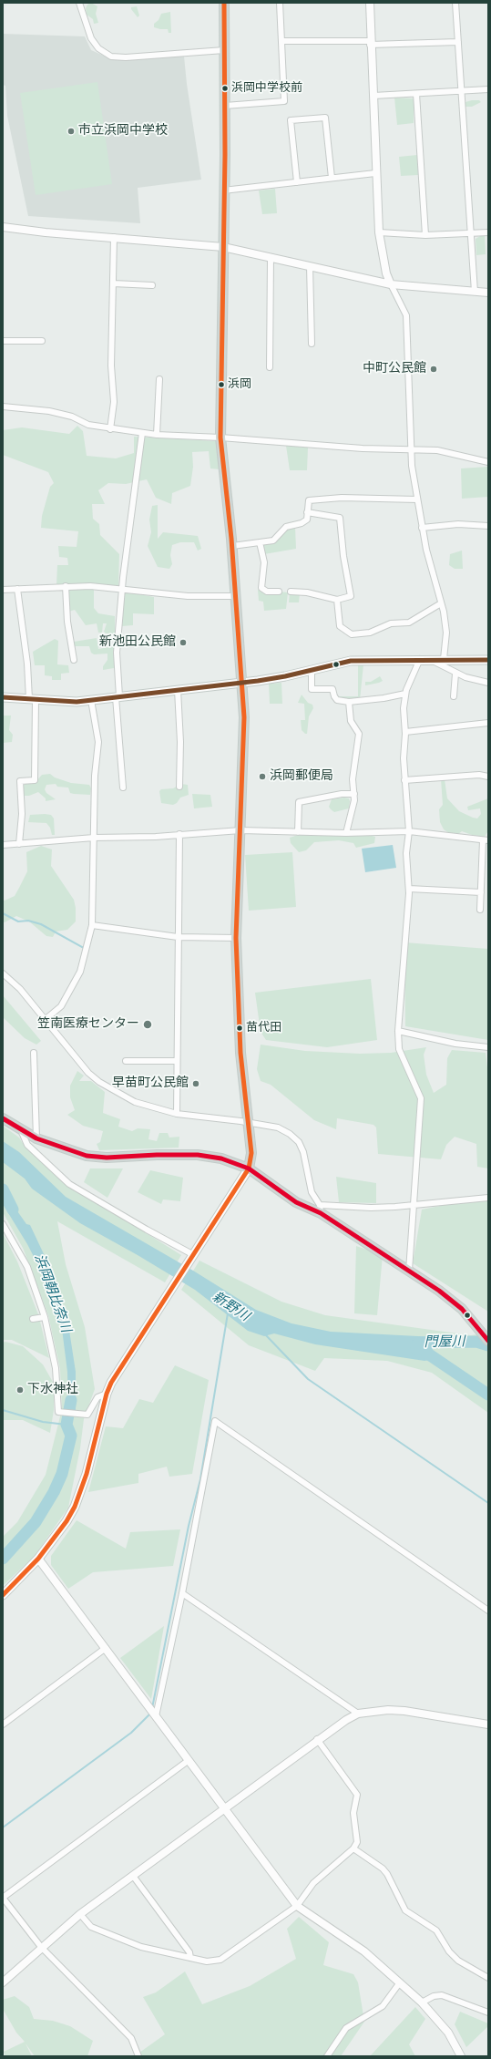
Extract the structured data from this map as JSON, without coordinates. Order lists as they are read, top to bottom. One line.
{"water":["浜岡朝比奈川","新野川","門屋川"],"places":["浜岡中学校前","市立浜岡中学校","中町公民館","浜岡","新池田公民館","浜岡郵便局","笠南医療センター","苗代田","早苗町公民館","下水神社"]}
